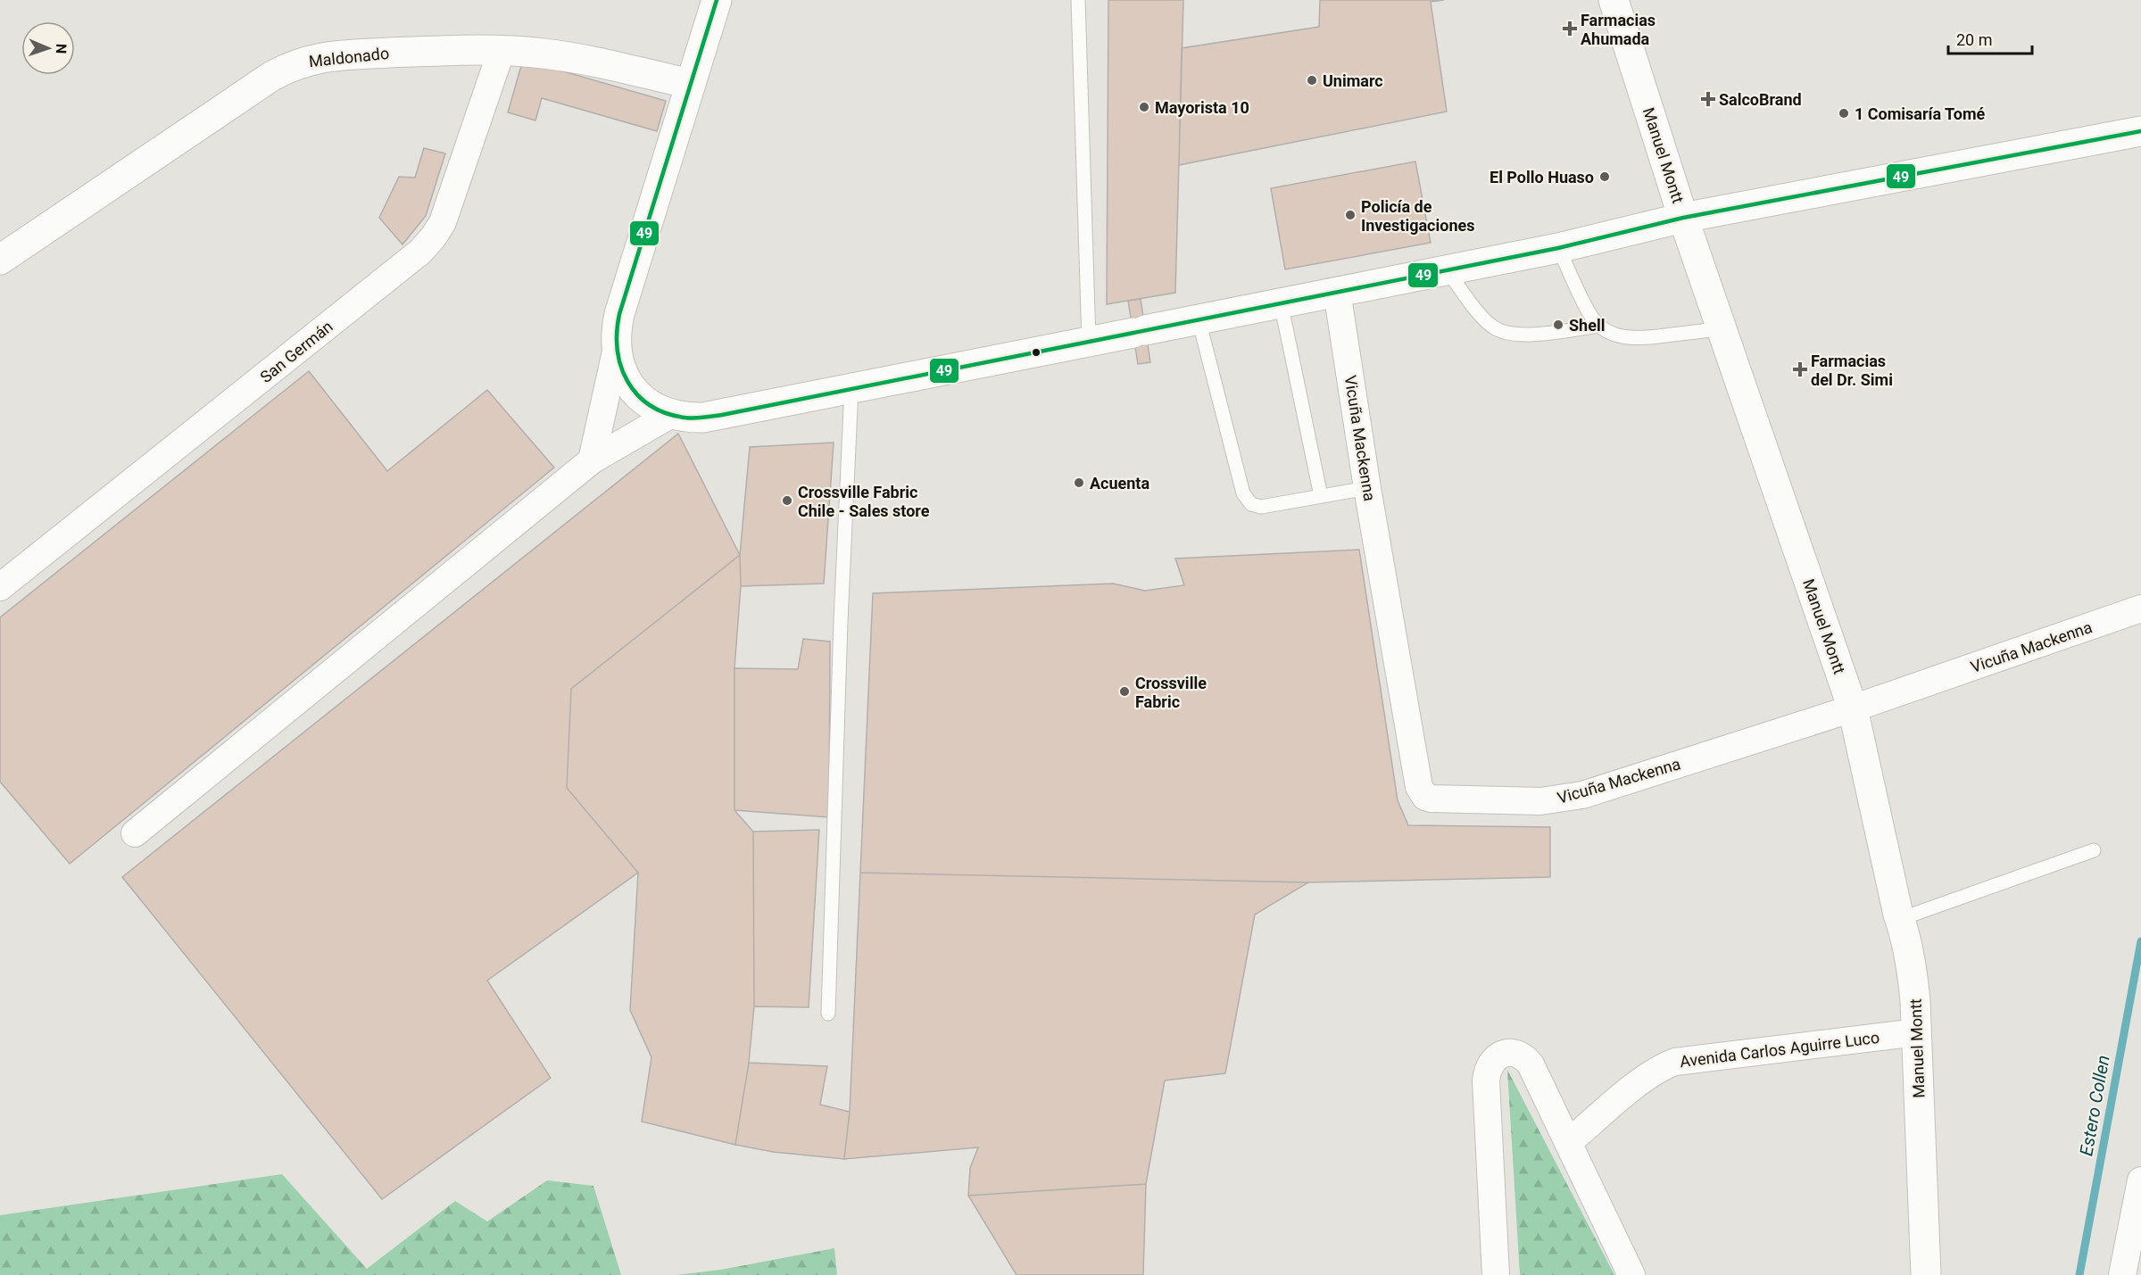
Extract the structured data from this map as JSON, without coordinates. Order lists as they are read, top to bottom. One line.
{"streets":{"main road":["Maldonado","Manuel Montt"],"street":["San Germán","Vicuña Mackenna","Avenida Carlos Aguirre Luco"]},"crossings":[["Maldonado","San Germán"],["Manuel Montt","Vicuña Mackenna"],["Manuel Montt","Avenida Carlos Aguirre Luco"]],"water":["Estero Collen"],"places":{"health":["Farmacias Ahumada","SalcoBrand","Farmacias del Dr. Simi"],"other":["Unimarc","Mayorista 10","1 Comisaría Tomé","El Pollo Huaso","Policía de Investigaciones","Shell","Acuenta","Crossville Fabric Chile - Sales store","Crossville Fabric"]},"lines":["transit line 49"],"scale_bar":"20 m","north":"right"}
